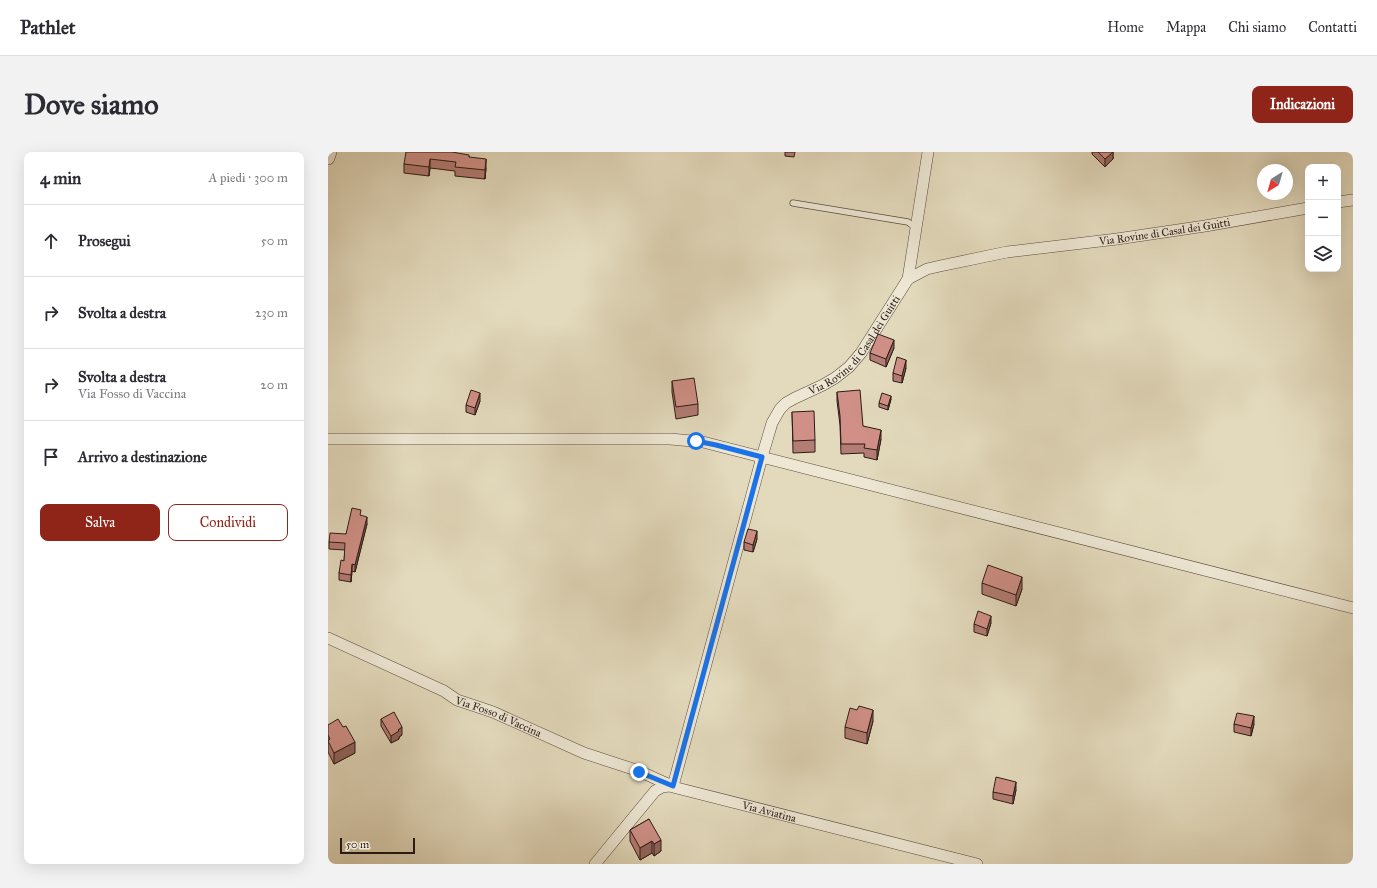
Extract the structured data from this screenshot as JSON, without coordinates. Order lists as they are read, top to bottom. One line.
{"streets":{"street":["Via Rovine di Casal dei Guitti","Via Fosso di Vaccina","Via Aviatina"]},"crossings":[["Via Rovine di Casal dei Guitti","Via Fosso di Vaccina"],["Via Rovine di Casal dei Guitti","Via Aviatina"],["Via Fosso di Vaccina","Via Aviatina"]],"scale_bar":"50 m","north":"bottom left","page":{"header":"Pathlet","nav":["Home","Mappa","Chi siamo","Contatti"],"buttons":["Indicazioni",["Salva","Condividi"]],"title":"Dove siamo","heading":["4 min","A piedi · 300 m"],"map_buttons":["+","−"],"list":[["Prosegui","50 m"],["Svolta a destra","230 m"],["Svolta a destra","Via Fosso di Vaccina","20 m"],"Arrivo a destinazione"],"scale":"50 m"}}
